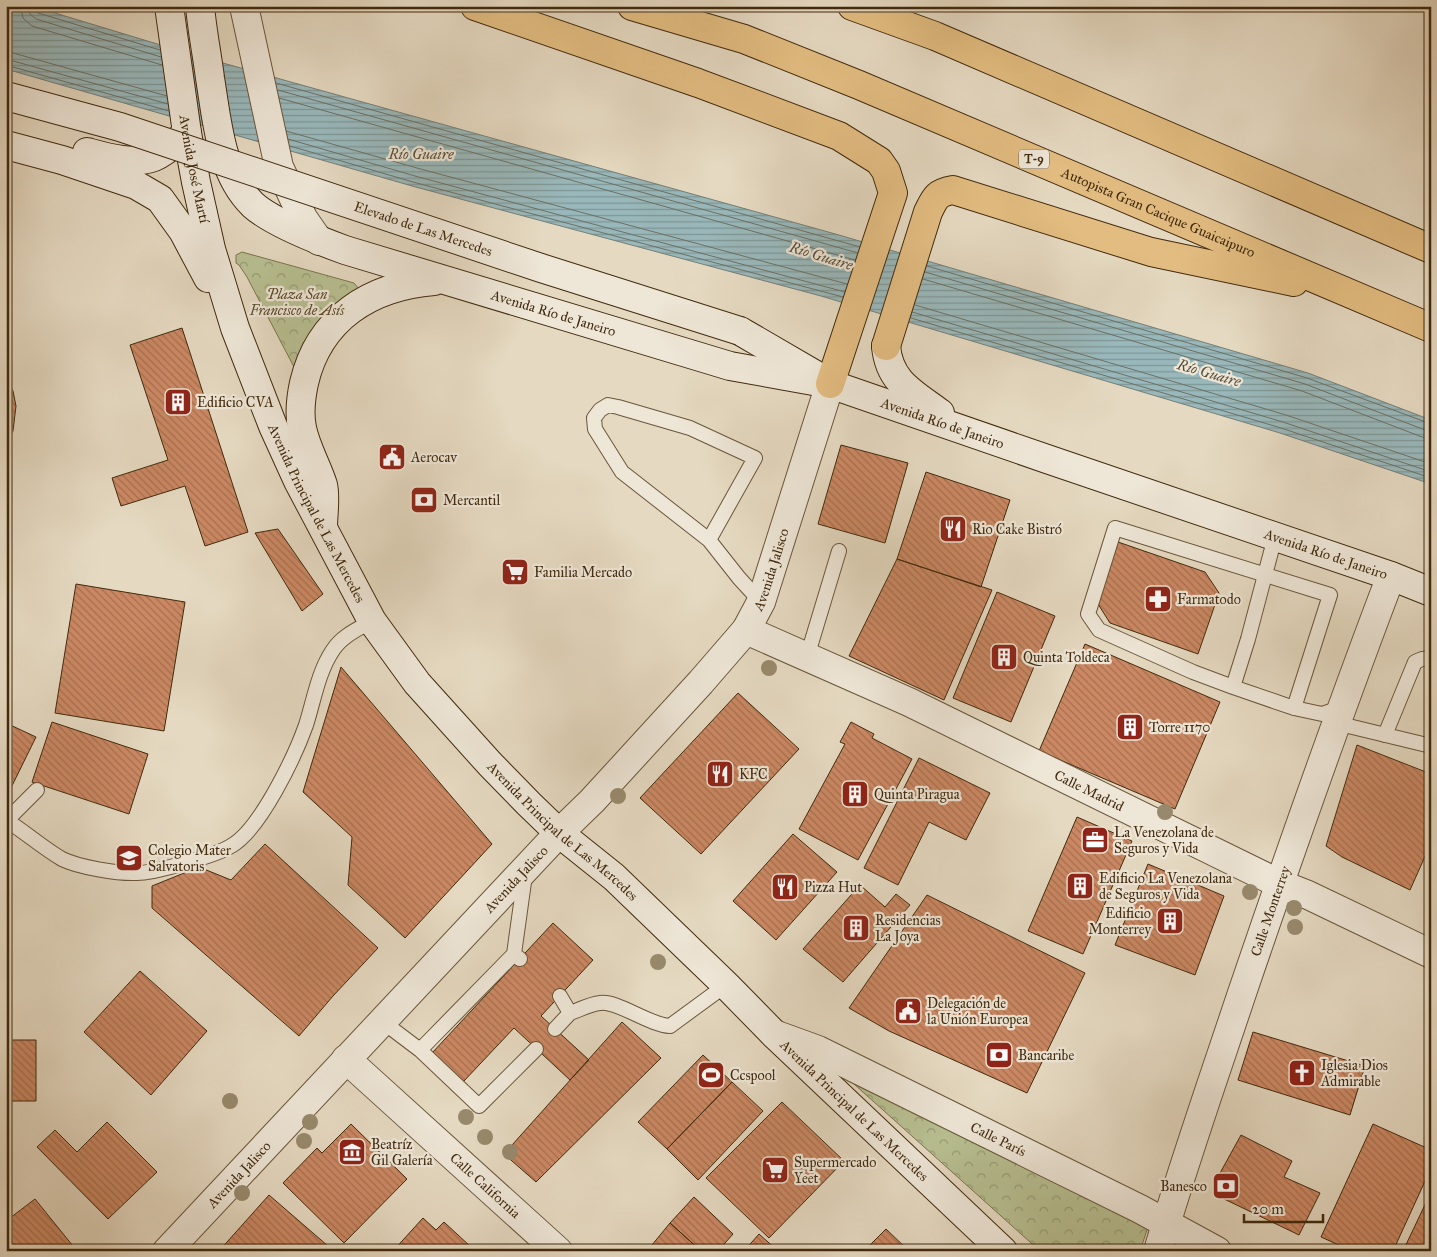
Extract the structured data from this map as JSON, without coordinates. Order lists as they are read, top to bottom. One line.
{"streets":{"highway":["T-9","Autopista Gran Cacique Guaicaipuro"],"street":["Avenida José Martí","Elevado de Las Mercedes","Avenida Río de Janeiro","Avenida Principal de Las Mercedes","Avenida Jalisco","Calle Madrid","Calle Monterrey","Calle París","Calle California"]},"crossings":[["T-9","Autopista Gran Cacique Guaicaipuro"],["T-9","Avenida Río de Janeiro"],["Avenida José Martí","Avenida Principal de Las Mercedes"],["Elevado de Las Mercedes","Avenida Río de Janeiro"],["Elevado de Las Mercedes","Avenida Jalisco"],["Avenida Río de Janeiro","Avenida Jalisco"],["Avenida Río de Janeiro","Calle Monterrey"],["Avenida Principal de Las Mercedes","Avenida Jalisco"],["Avenida Principal de Las Mercedes","Calle París"],["Avenida Jalisco","Calle Madrid"],["Avenida Jalisco","Calle California"],["Calle Madrid","Calle Monterrey"],["Calle Monterrey","Calle París"]],"water":["Río Guaire"],"parks":["Plaza San Francisco de Asís"],"places":{"building":["Edificio CVA","Quinta Toldeca","Torre 1170","Quinta Piragua","Edificio La Venezolana de Seguros y Vida","Edificio Monterrey","Residencias La Joya"],"public building":["Aerocav","Delegación de la Unión Europea"],"bank":["Mercantil","Bancaribe","Banesco"],"restaurant":["Rio Cake Bistró","KFC","Pizza Hut"],"supermarket":["Familia Mercado","Supermercado Yeet"],"pharmacy":["Farmatodo"],"office":["La Venezolana de Seguros y Vida"],"school or university":["Colegio Mater Salvatoris"],"church":["Iglesia Dios Admirable"],"sports":["Ccspool"],"museum":["Beatríz Gil Galería"]},"scale_bar":"20 m"}
